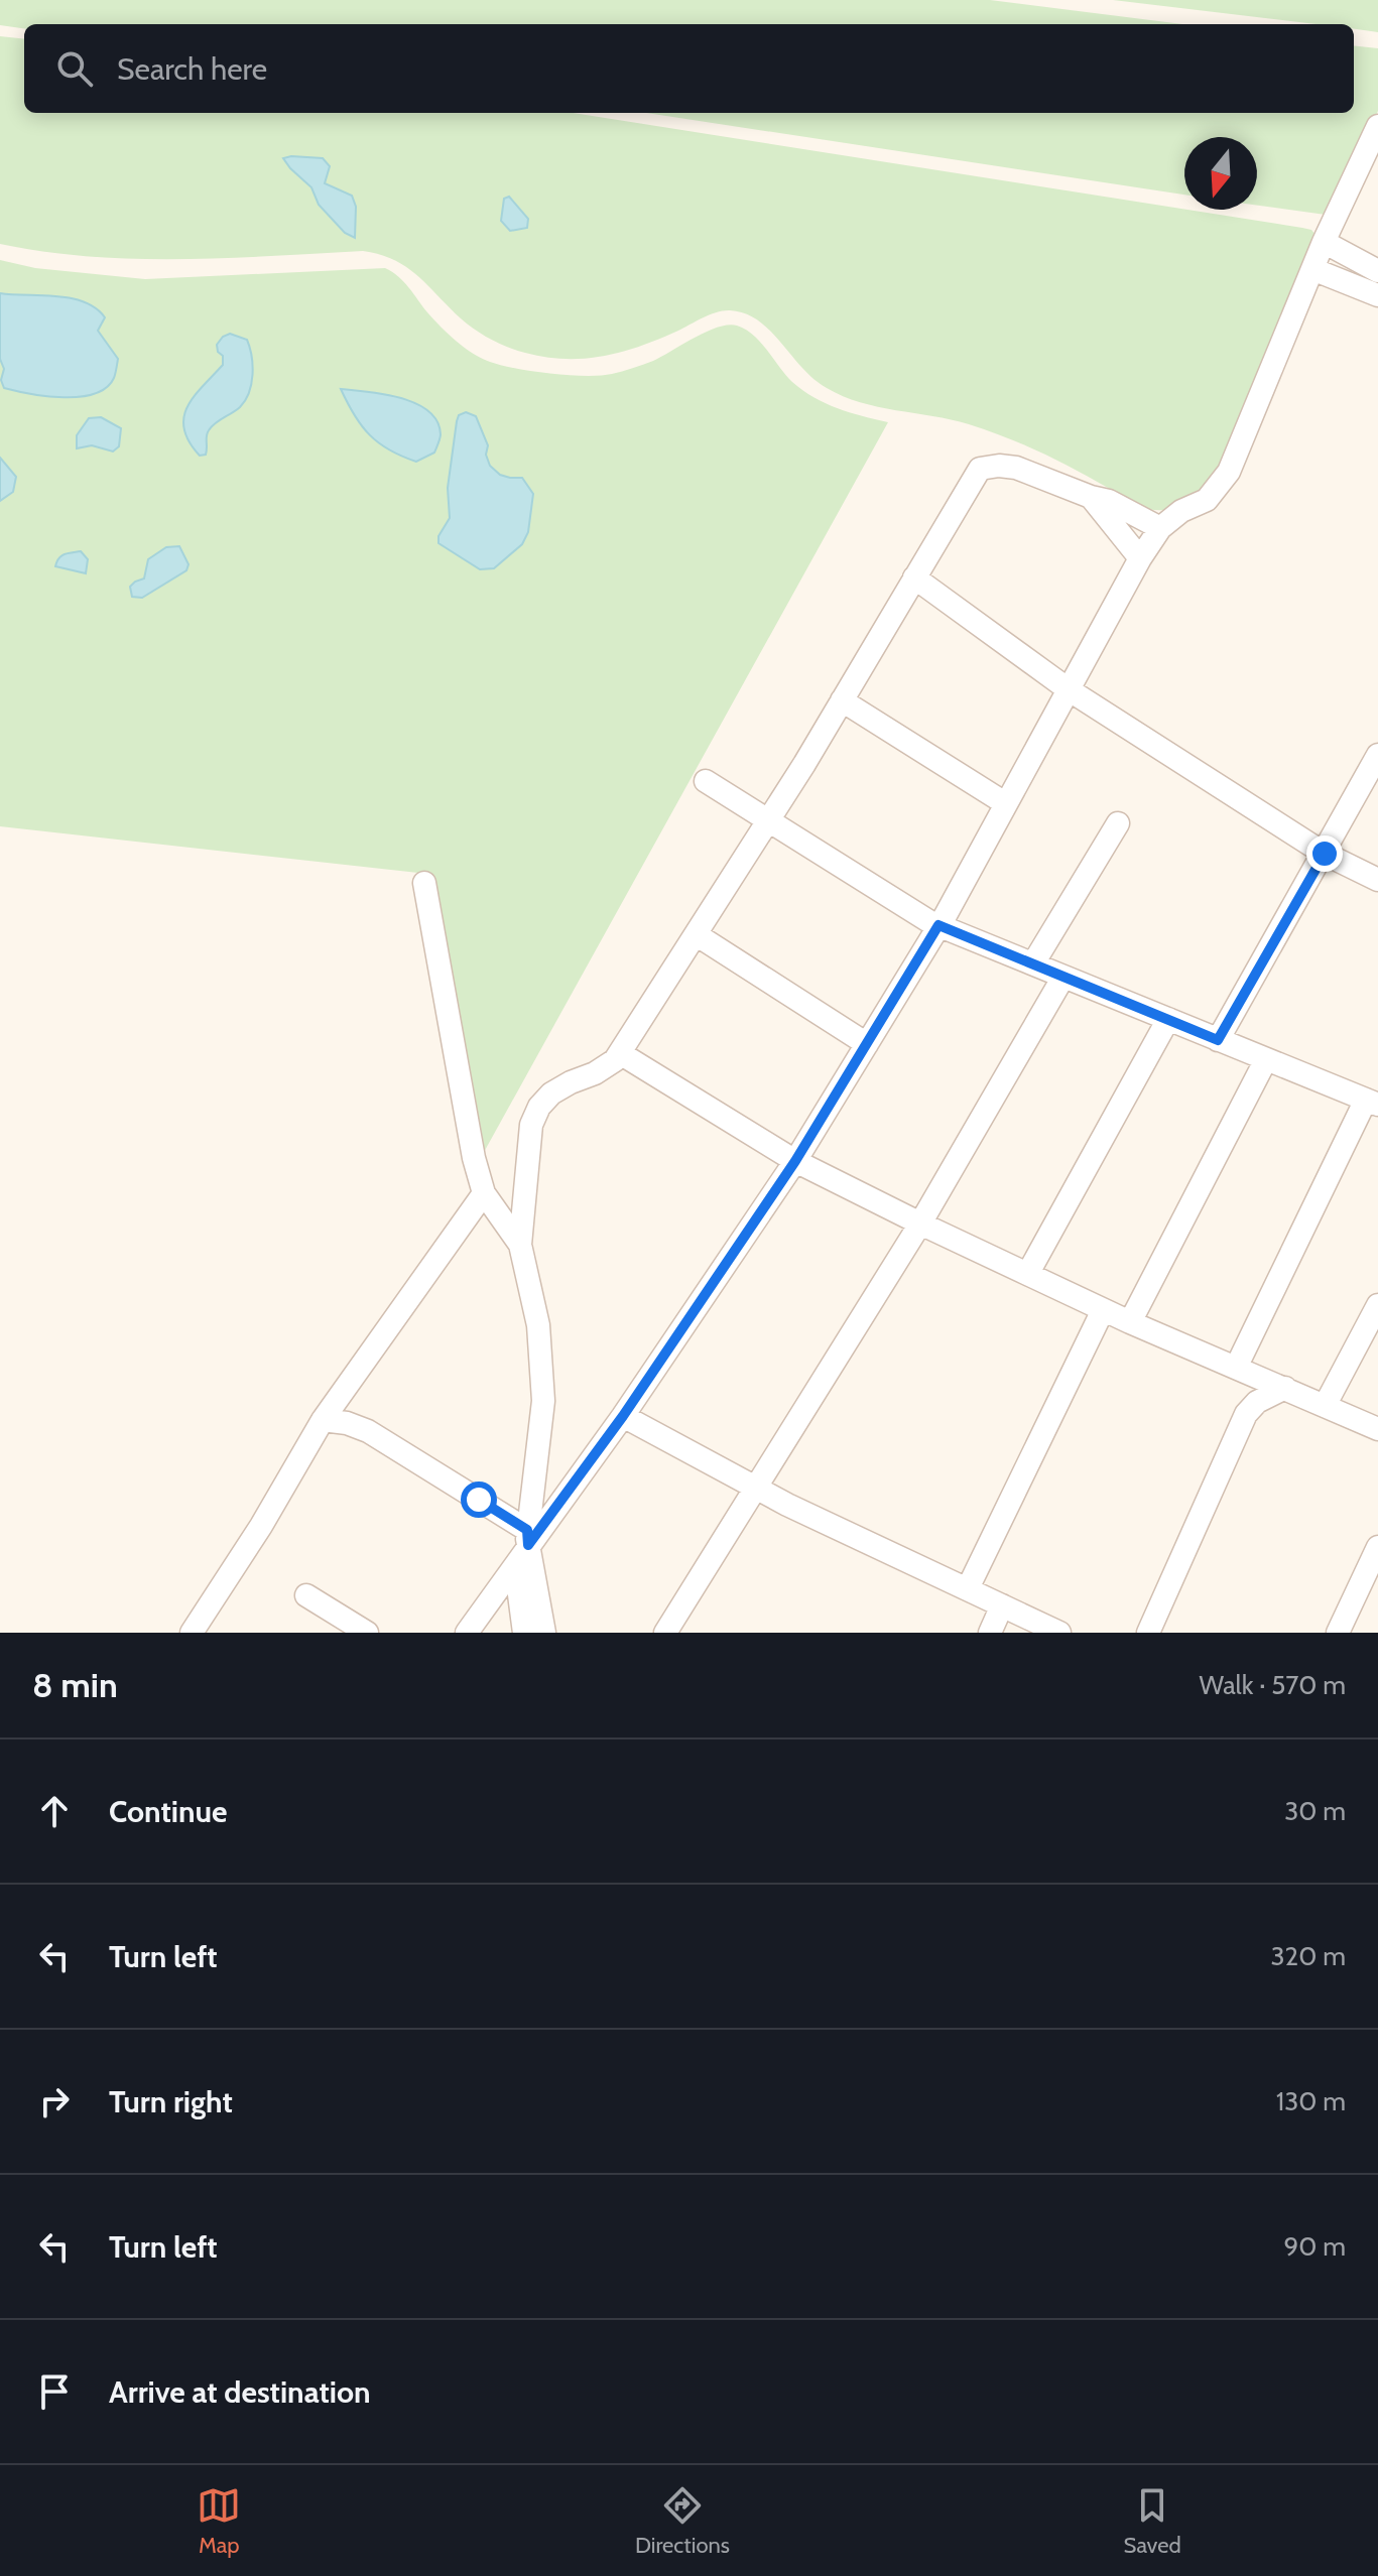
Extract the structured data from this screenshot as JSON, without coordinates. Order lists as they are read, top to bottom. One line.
{"north":"bottom","page":{"search":"Search here","heading":["8 min","Walk · 570 m"],"list":[["Continue","30 m"],["Turn left","320 m"],["Turn right","130 m"],["Turn left","90 m"],"Arrive at destination"],"nav":["Map","Directions","Saved"]}}
